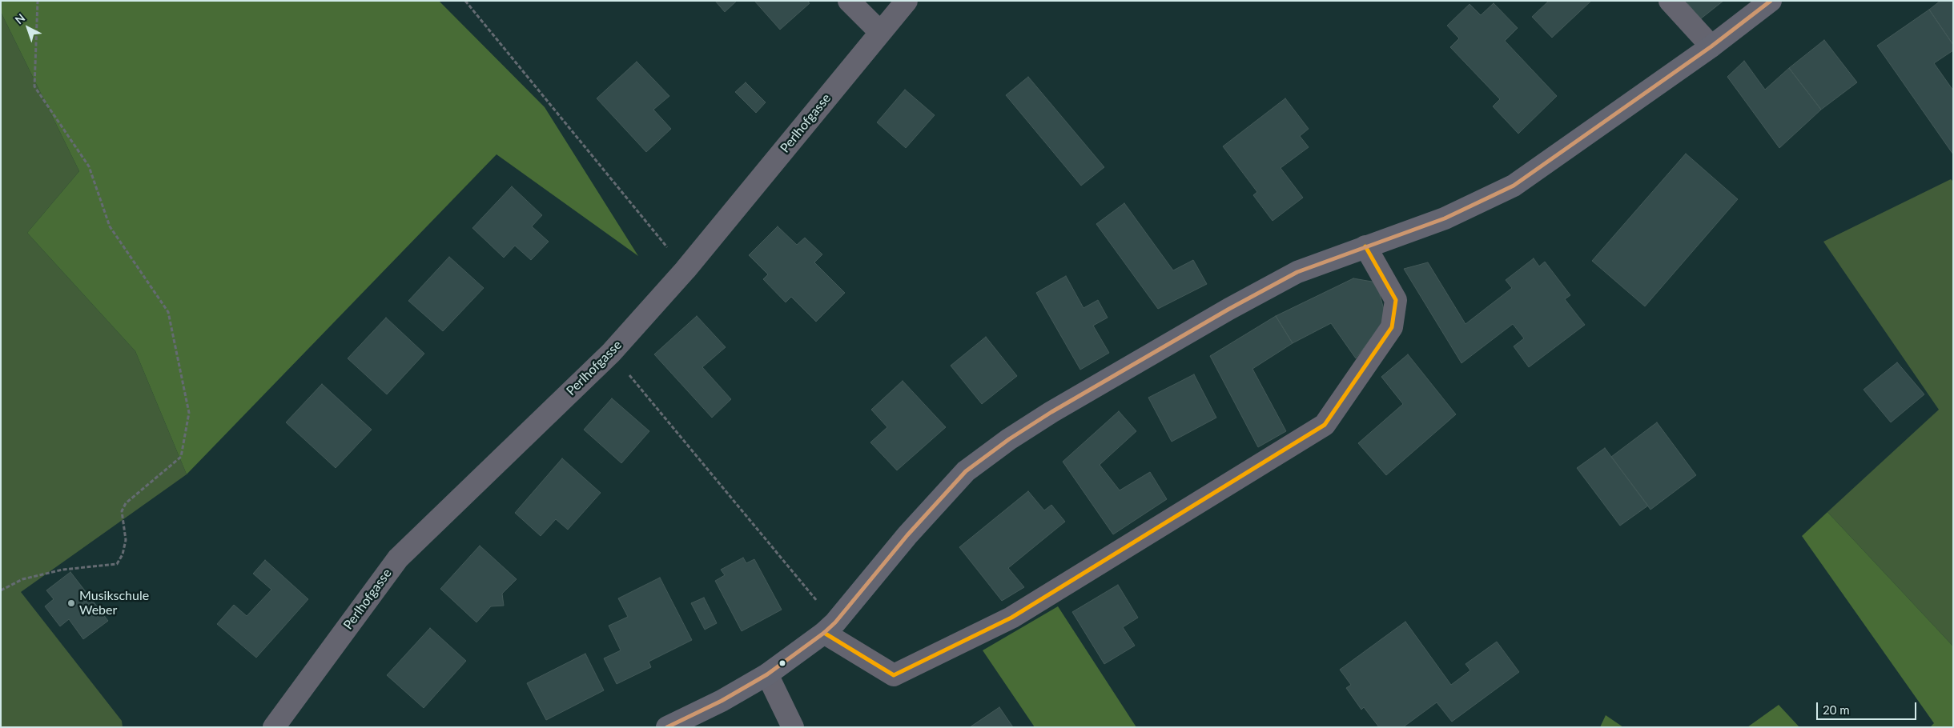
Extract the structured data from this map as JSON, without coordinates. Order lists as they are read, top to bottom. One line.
{"streets":{"street":["Perlhofgasse"]},"places":["Musikschule Weber"],"scale_bar":"20 m","north":"top left"}
